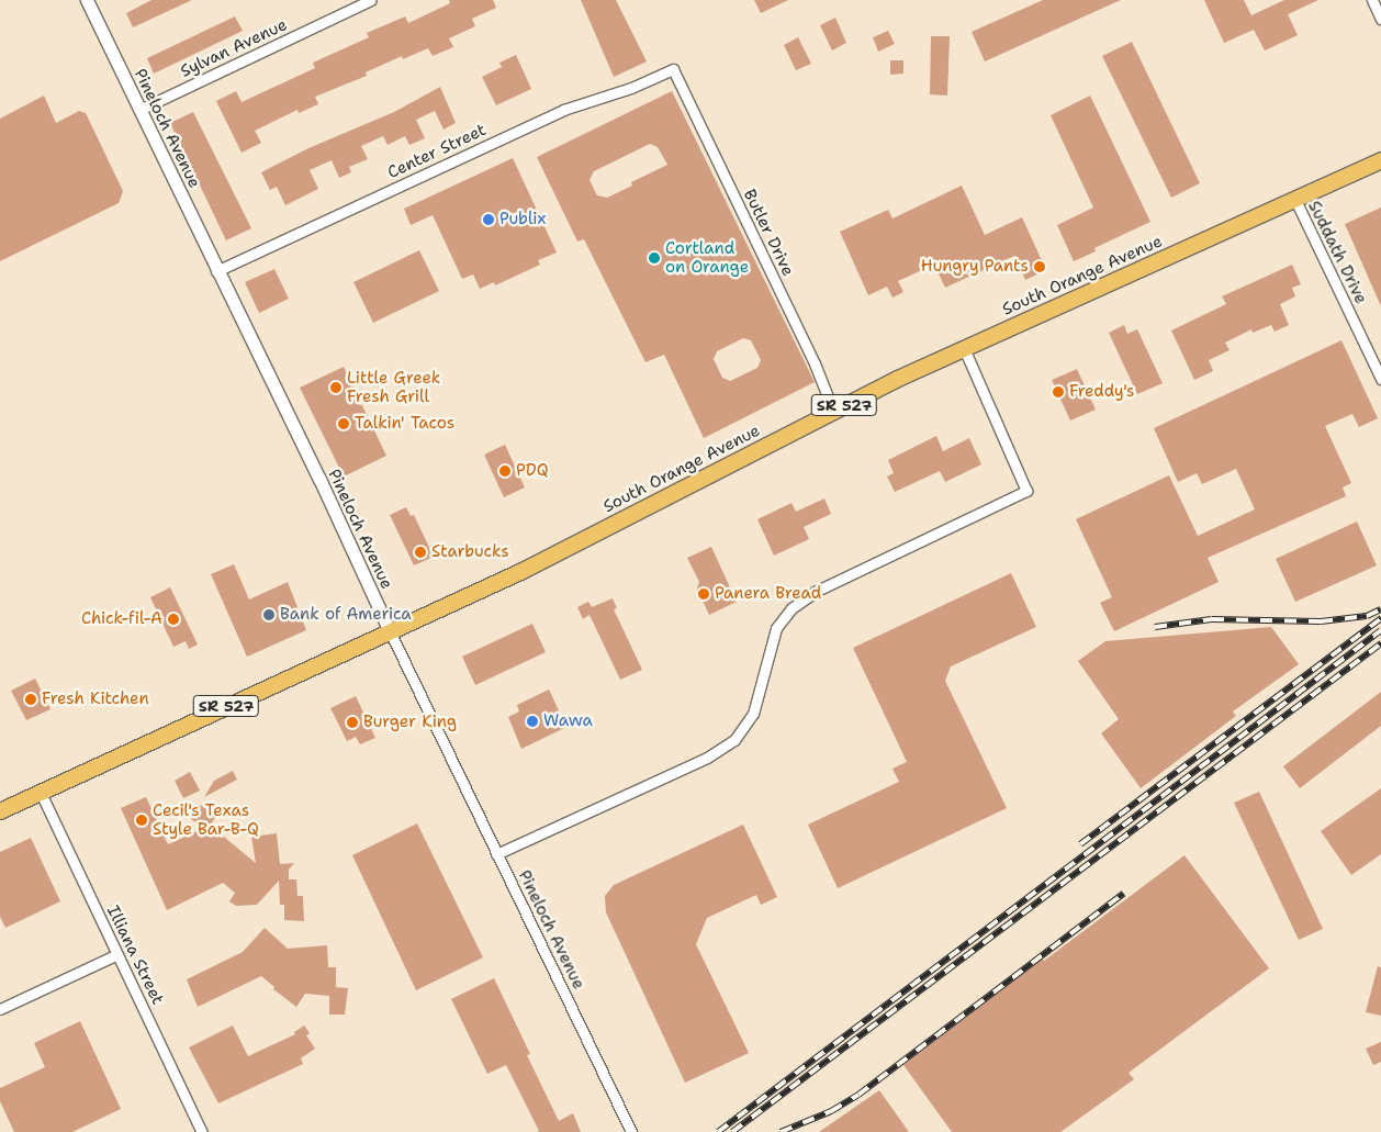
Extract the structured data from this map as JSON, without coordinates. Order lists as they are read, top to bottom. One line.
{"streets":{"main road":["South Orange Avenue","SR 527"],"street":["Sylvan Avenue","Pineloch Avenue","Center Street","Butler Drive","Suddath Drive","Illiana Street"]},"crossings":[["Sylvan Avenue","Pineloch Avenue"],["Pineloch Avenue","Center Street"],["Pineloch Avenue","South Orange Avenue"],["Center Street","Butler Drive"],["Butler Drive","South Orange Avenue"],["Suddath Drive","South Orange Avenue"],["South Orange Avenue","Illiana Street"]],"places":["Publix","Cortland on Orange","Hungry Pants","Little Greek Fresh Grill","Freddy's","Talkin' Tacos","PDQ","Starbucks","Panera Bread","Bank of America","Chick-fil-A","Fresh Kitchen","Wawa","Burger King","Cecil's Texas Style Bar-B-Q"]}
